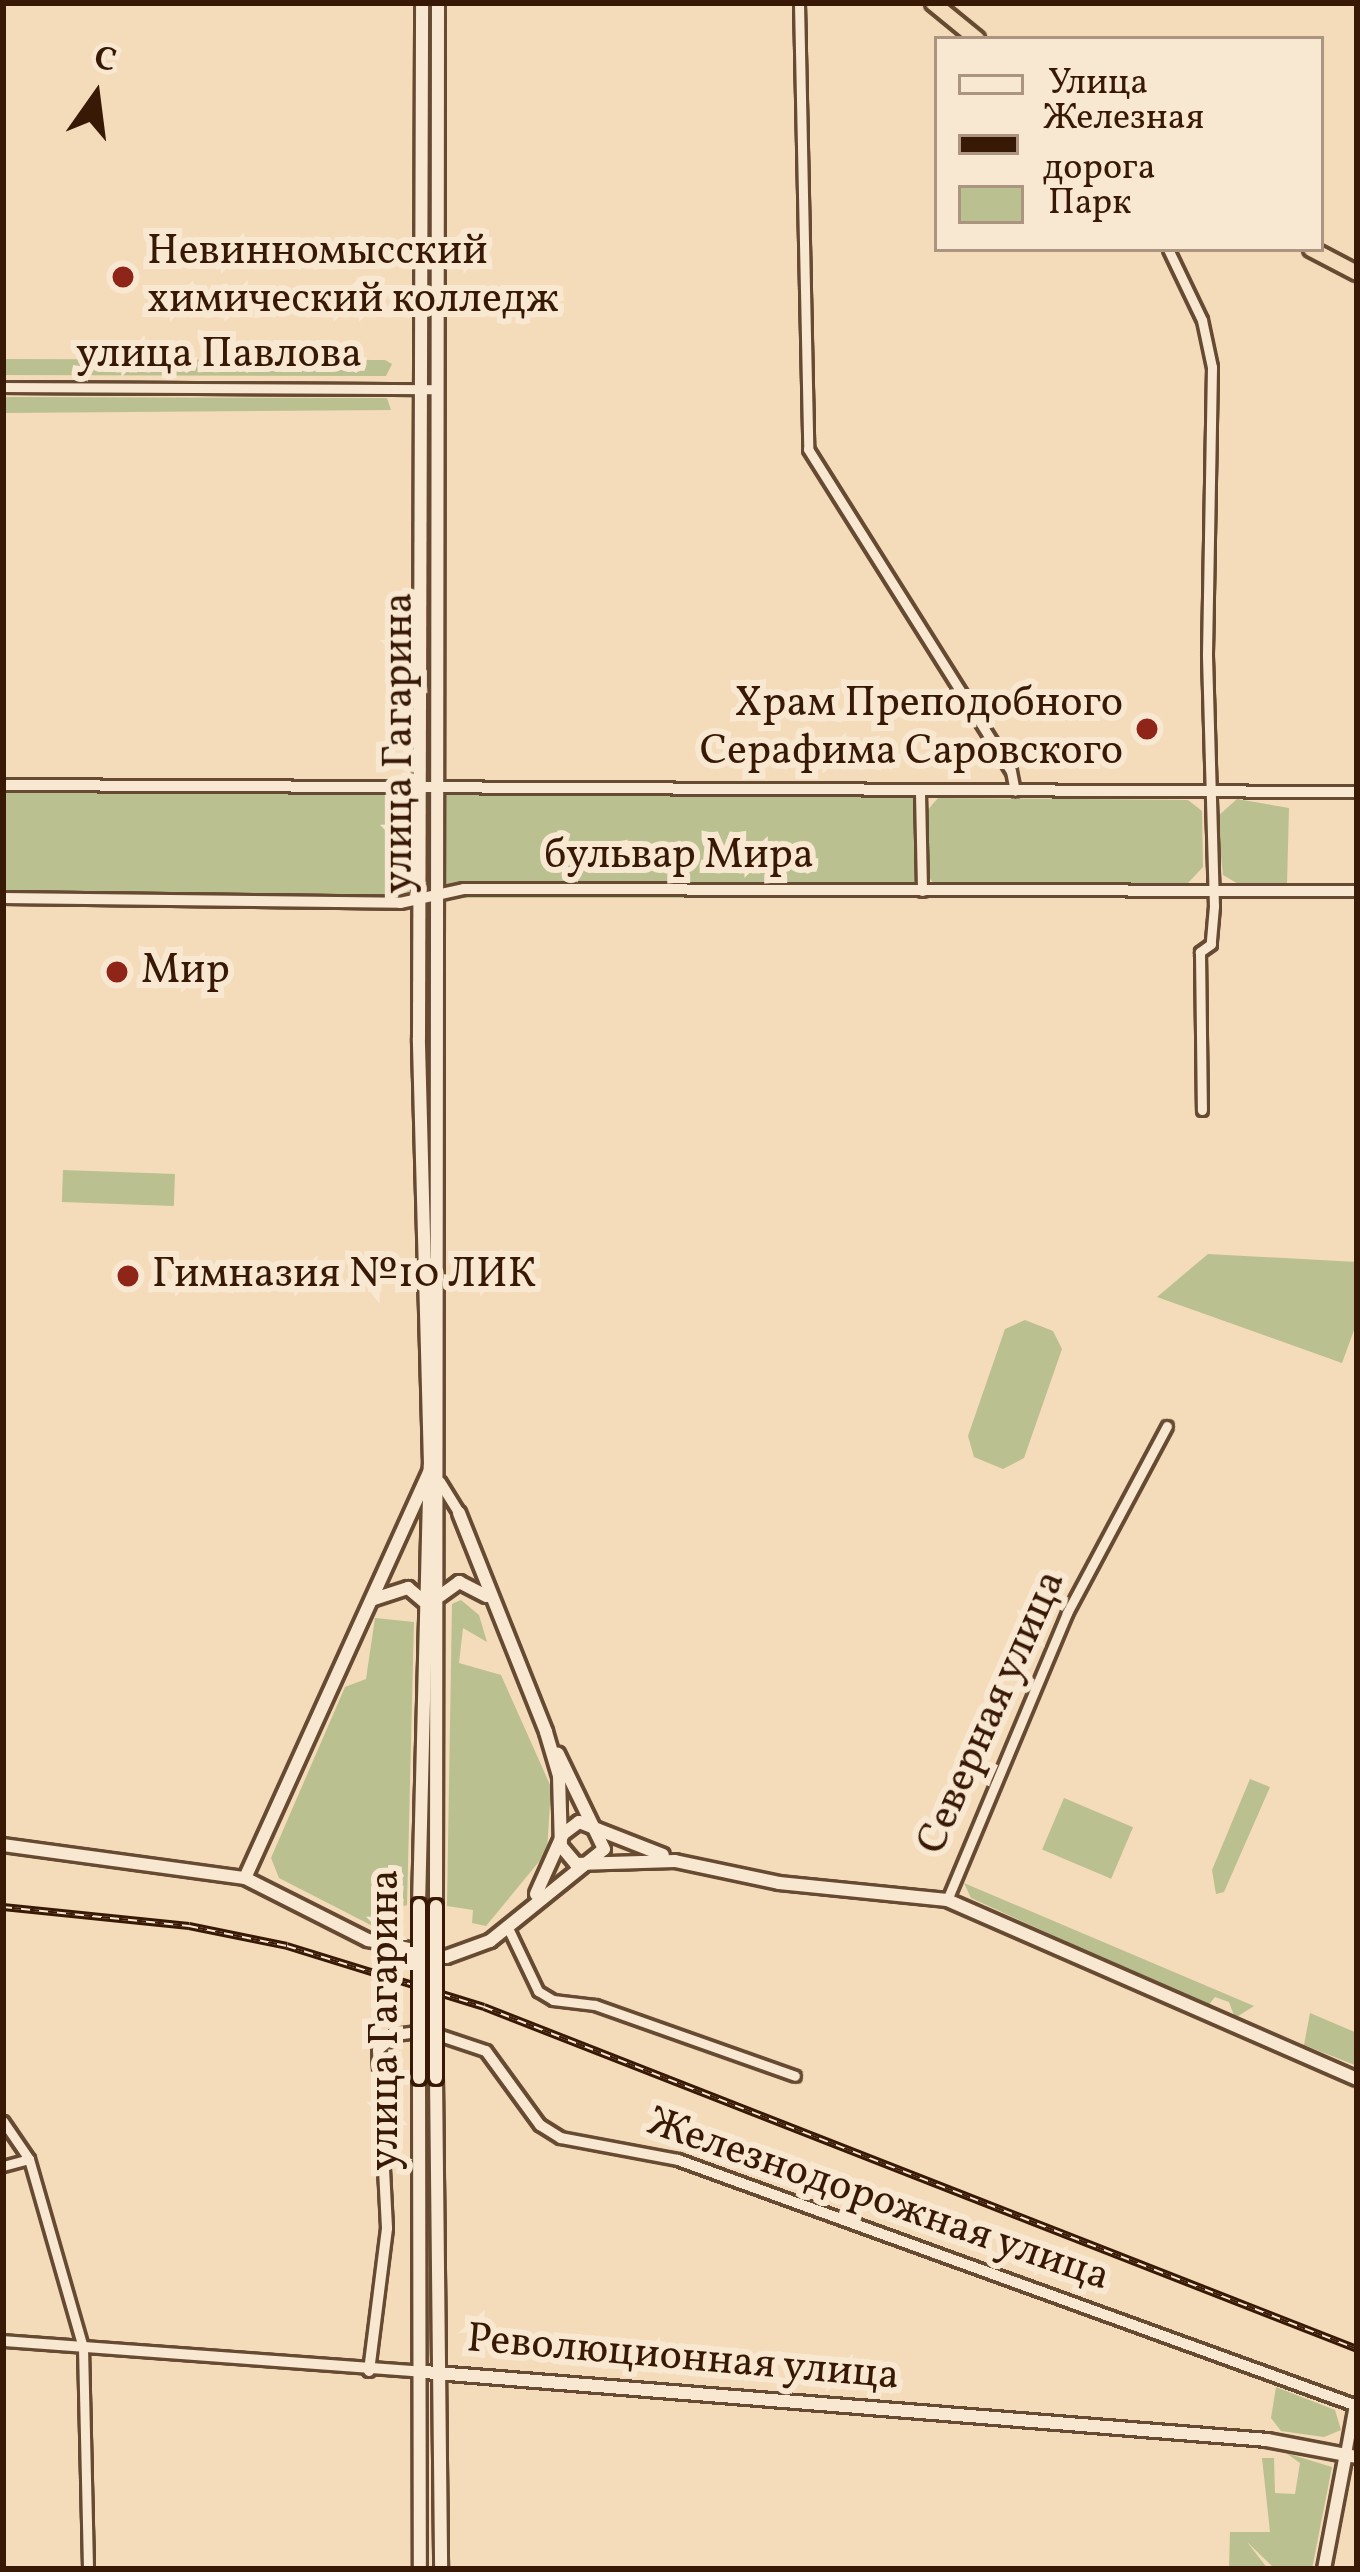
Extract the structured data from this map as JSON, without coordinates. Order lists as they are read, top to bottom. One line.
{"streets":{"main road":["улица Гагарина","Революционная улица"],"street":["улица Павлова","бульвар Мира","Северная улица","Железнодорожная улица"]},"crossings":[["улица Павлова","улица Гагарина"],["улица Гагарина","бульвар Мира"],["улица Гагарина","Революционная улица"],["Железнодорожная улица","Революционная улица"]],"places":["Невинномысский химический колледж","Храм Преподобного Серафима Саровского","Мир","Гимназия №10 ЛИК"],"legend":["Улица","Железная дорога","Парк"],"north":"top"}
